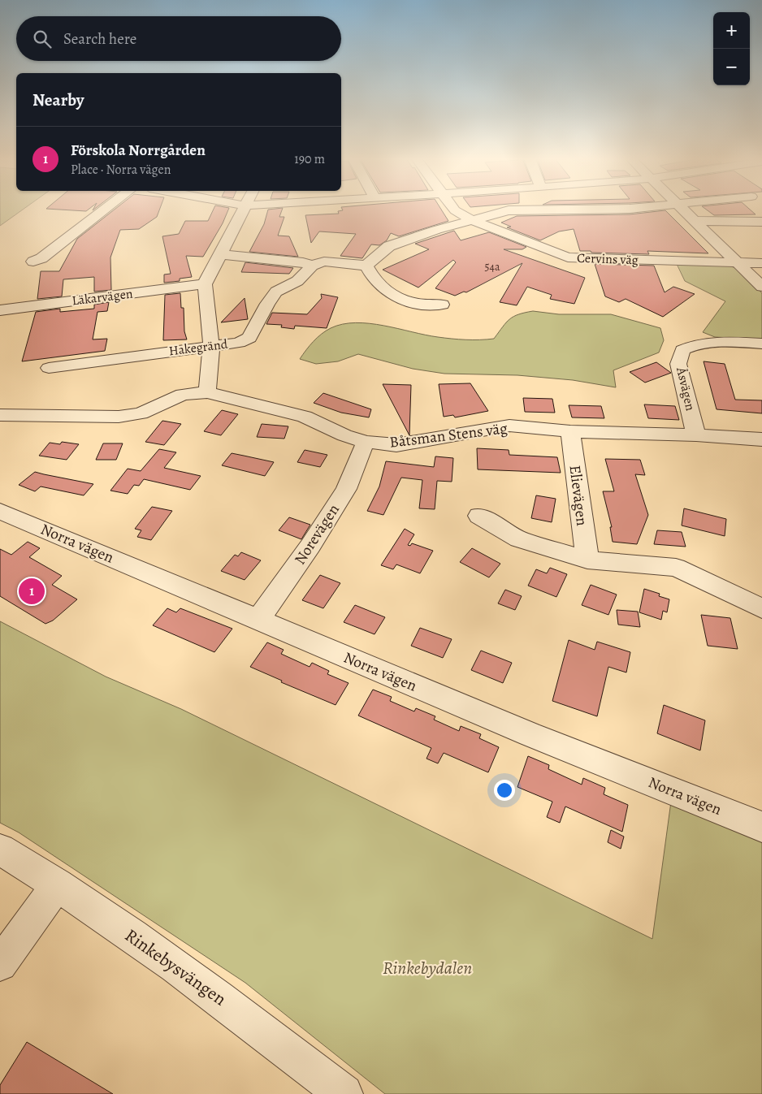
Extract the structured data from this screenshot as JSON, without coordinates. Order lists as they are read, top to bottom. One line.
{"streets":{"street":["Cervins väg","Läkarvägen","Hakegränd","Åsvägen","Båtsman Stens väg","Elievägen","Norevägen","Norra vägen","Rinkebysvängen"]},"crossings":[["Åsvägen","Båtsman Stens väg"],["Båtsman Stens väg","Elievägen"],["Båtsman Stens väg","Norevägen"],["Norevägen","Norra vägen"]],"parks":["Rinkebydalen"],"house_numbers":["54a"],"page":{"map_buttons":["+","−"],"search":"Search here","heading":"Nearby","list":[{"mark":"1","name":"Förskola Norrgården","note":"Place · Norra vägen","value":"190 m"}],"pins":"1"}}
